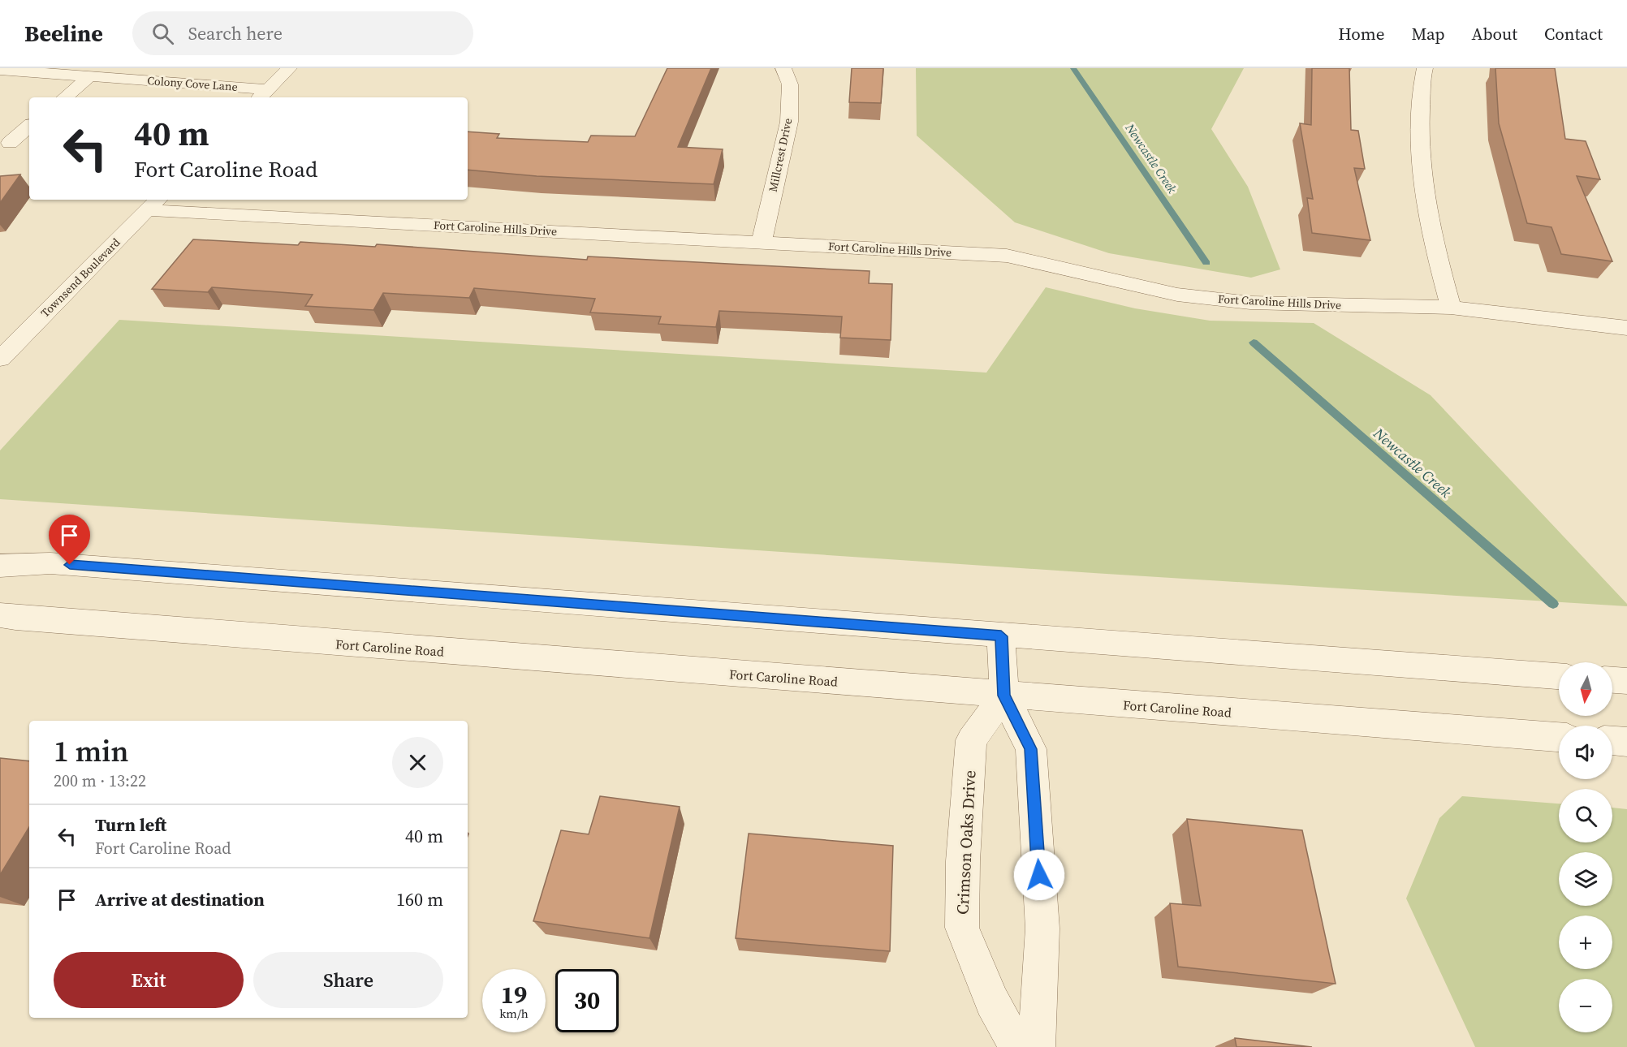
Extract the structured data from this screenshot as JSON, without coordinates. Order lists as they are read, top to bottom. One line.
{"streets":{"street":["Colony Cove Lane","Millcrest Drive","Fort Caroline Hills Drive","Townsend Boulevard","Fort Caroline Road","Crimson Oaks Drive"]},"crossings":[["Millcrest Drive","Fort Caroline Hills Drive"],["Fort Caroline Hills Drive","Townsend Boulevard"],["Fort Caroline Road","Crimson Oaks Drive"]],"water":["Newcastle Creek"],"north":"bottom","page":{"header":"Beeline","search":"Search here","nav":["Home","Map","About","Contact"],"turn":["40 m","Fort Caroline Road"],"map_buttons":["+","−"],"heading":["1 min","200 m · 13:22"],"list":[{"name":"Turn left","note":"Fort Caroline Road","value":"40 m"},{"name":"Arrive at destination","value":"160 m"}],"buttons":["Exit","Share"],"speed":"19 km/h","limit":"30"}}
